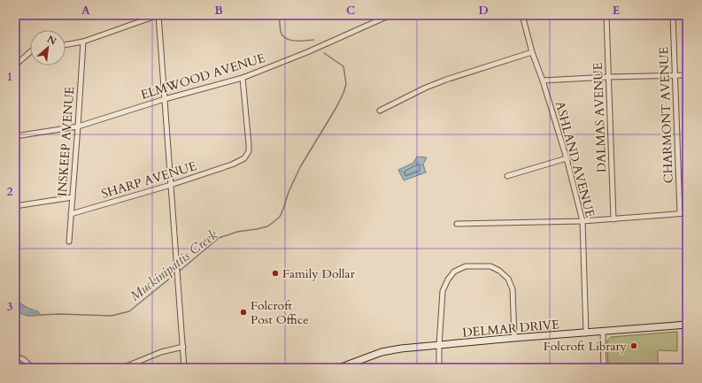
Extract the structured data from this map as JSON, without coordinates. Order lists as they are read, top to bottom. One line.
{"streets":{"street":["ELMWOOD AVENUE","CHARMONT AVENUE","DALMAS AVENUE","INSKEEP AVENUE","ASHLAND AVENUE","SHARP AVENUE","DELMAR DRIVE"]},"crossings":[["ELMWOOD AVENUE","INSKEEP AVENUE"],["ELMWOOD AVENUE","SHARP AVENUE"],["INSKEEP AVENUE","SHARP AVENUE"],["ASHLAND AVENUE","DELMAR DRIVE"]],"water":["Muckinipattis Creek"],"places":["Family Dollar","Folcroft Post Office","Folcroft Library"],"north":"top right","grid":{"columns":["A","B","C","D","E"],"rows":["1","2","3"]}}
